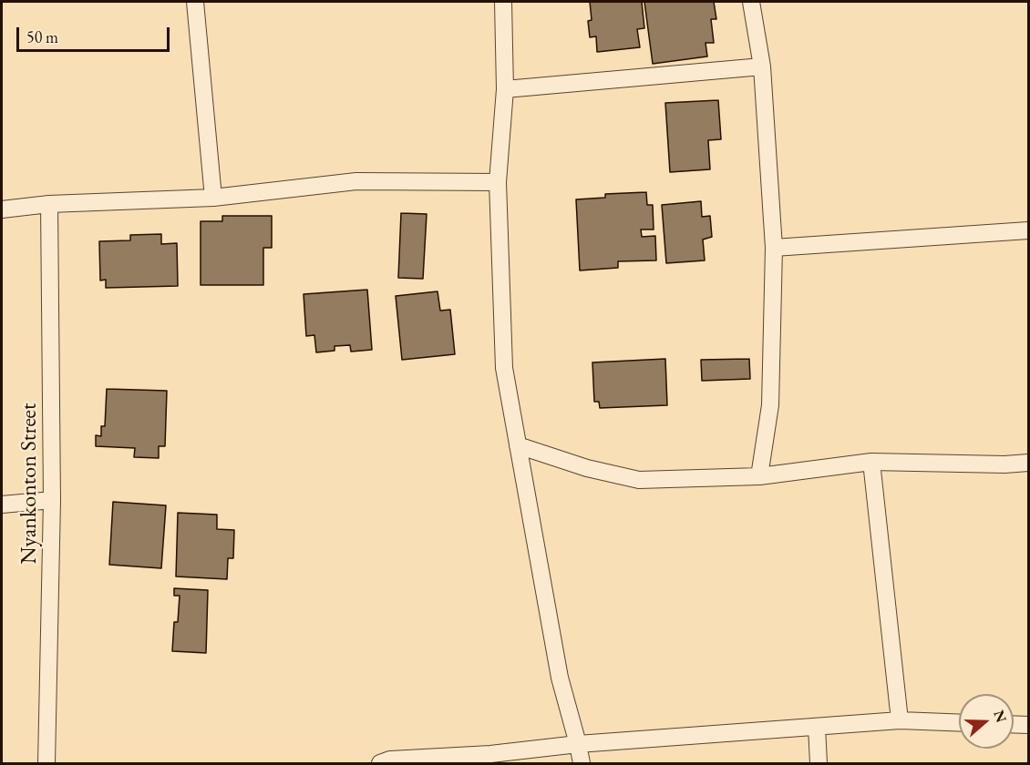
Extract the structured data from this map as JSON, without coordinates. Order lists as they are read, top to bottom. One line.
{"streets":{"street":["Nyankonton Street"]},"scale_bar":"50 m","north":"right"}
